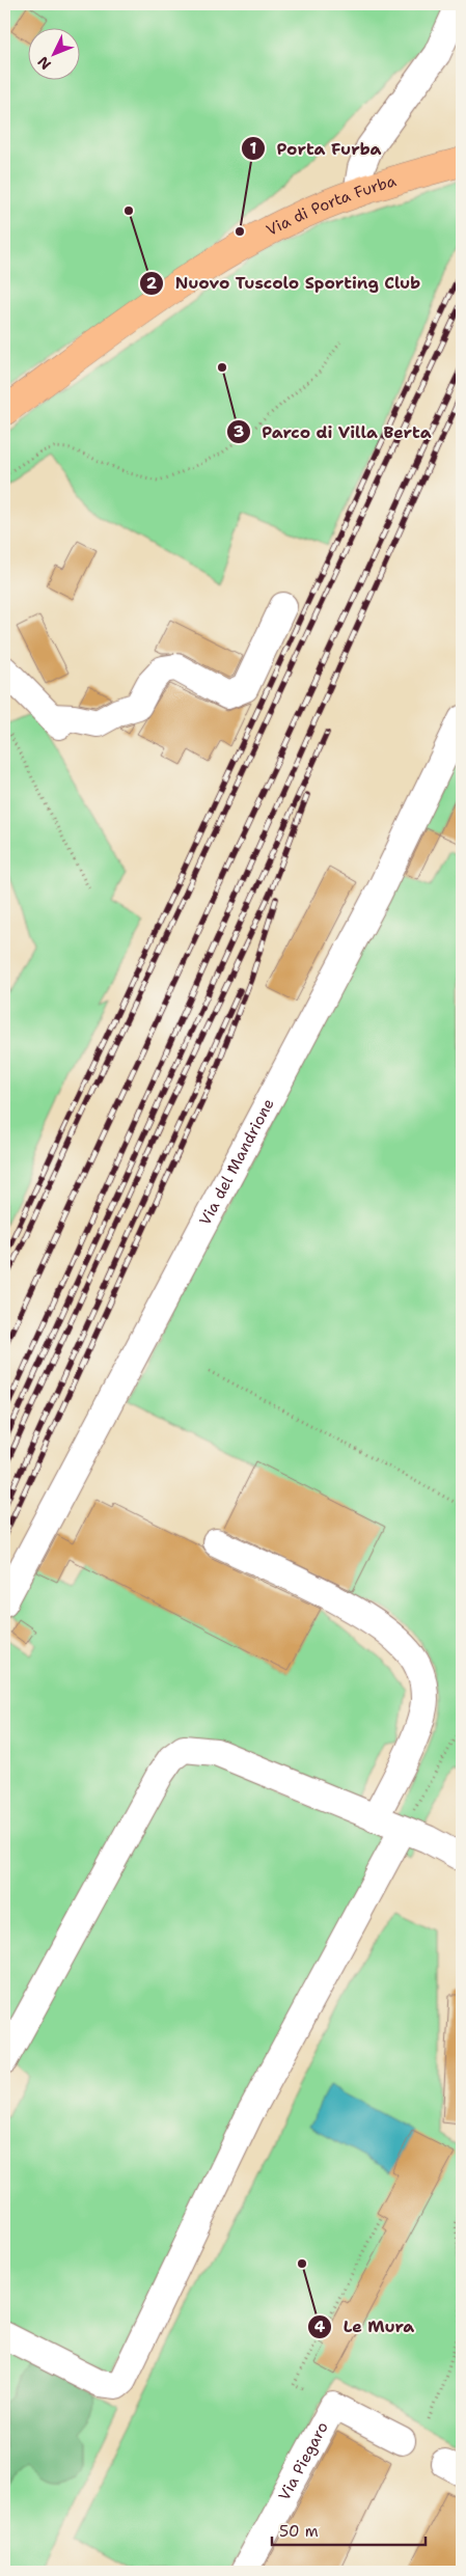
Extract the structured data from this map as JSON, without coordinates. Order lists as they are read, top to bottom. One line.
{"streets":{"main road":["Via di Porta Furba"],"street":["Via del Mandrione","Via Piegaro"]},"places":["Nuovo Tuscolo Sporting Club","Porta Furba","Parco di Villa Berta","Le Mura"],"scale_bar":"50 m","north":"bottom left"}
